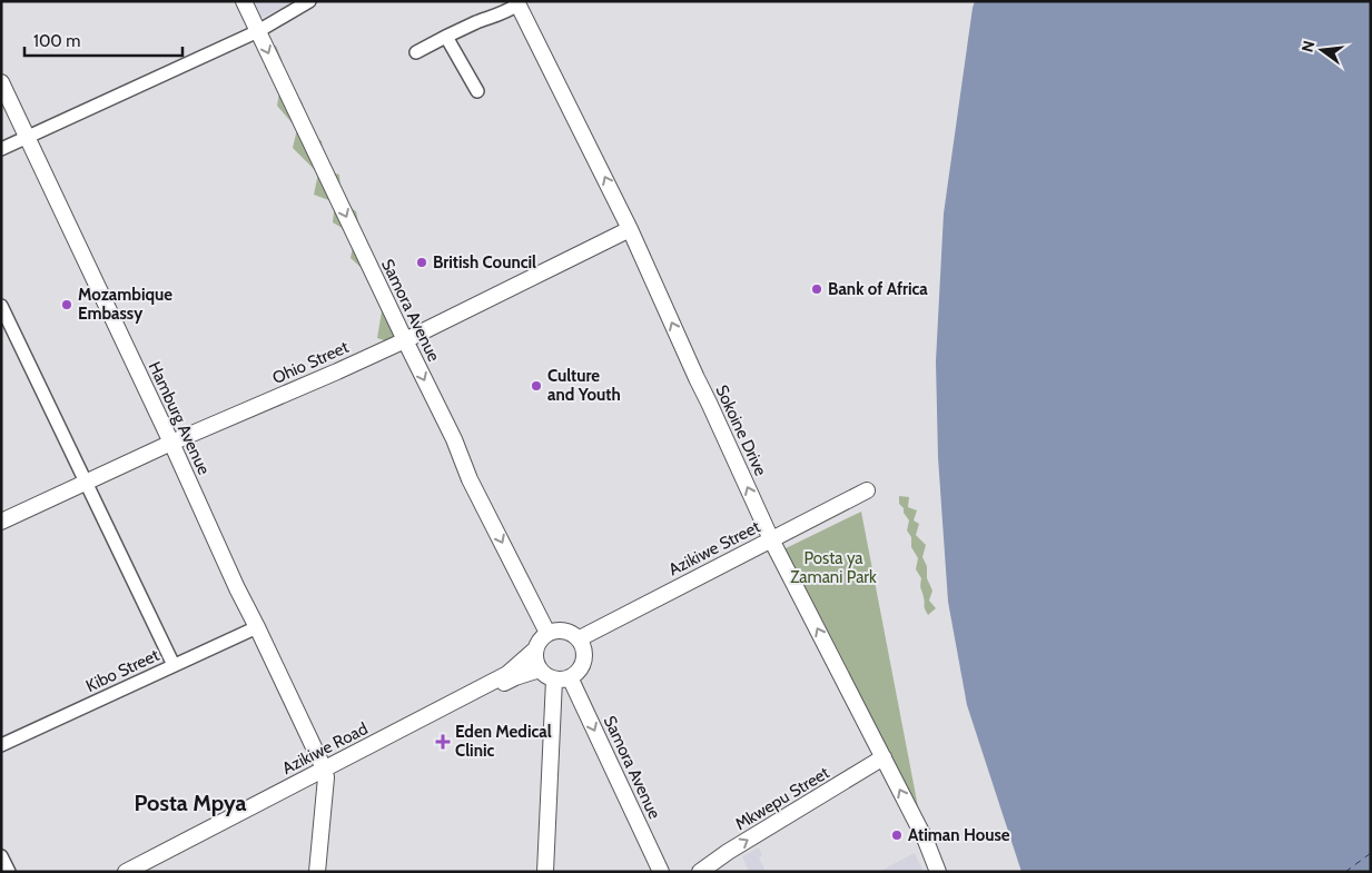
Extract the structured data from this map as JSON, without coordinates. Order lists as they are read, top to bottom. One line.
{"streets":{"street":["Samora Avenue","Ohio Street","Hamburg Avenue","Sokoine Drive","Azikiwe Street","Kibo Street","Azikiwe Road","Mkwepu Street"]},"crossings":[["Samora Avenue","Ohio Street"],["Samora Avenue","Azikiwe Street"],["Samora Avenue","Azikiwe Road"],["Ohio Street","Hamburg Avenue"],["Ohio Street","Sokoine Drive"],["Hamburg Avenue","Kibo Street"],["Hamburg Avenue","Azikiwe Road"],["Sokoine Drive","Azikiwe Street"],["Sokoine Drive","Mkwepu Street"],["Azikiwe Street","Azikiwe Road"]],"one_way":["Samora Avenue","Sokoine Drive","Mkwepu Street"],"districts":["Posta Mpya"],"parks":["Posta ya Zamani Park"],"places":{"other":["British Council","Bank of Africa","Mozambique Embassy","Culture and Youth","Atiman House"],"health":["Eden Medical Clinic"]},"scale_bar":"100 m","north":"left"}
